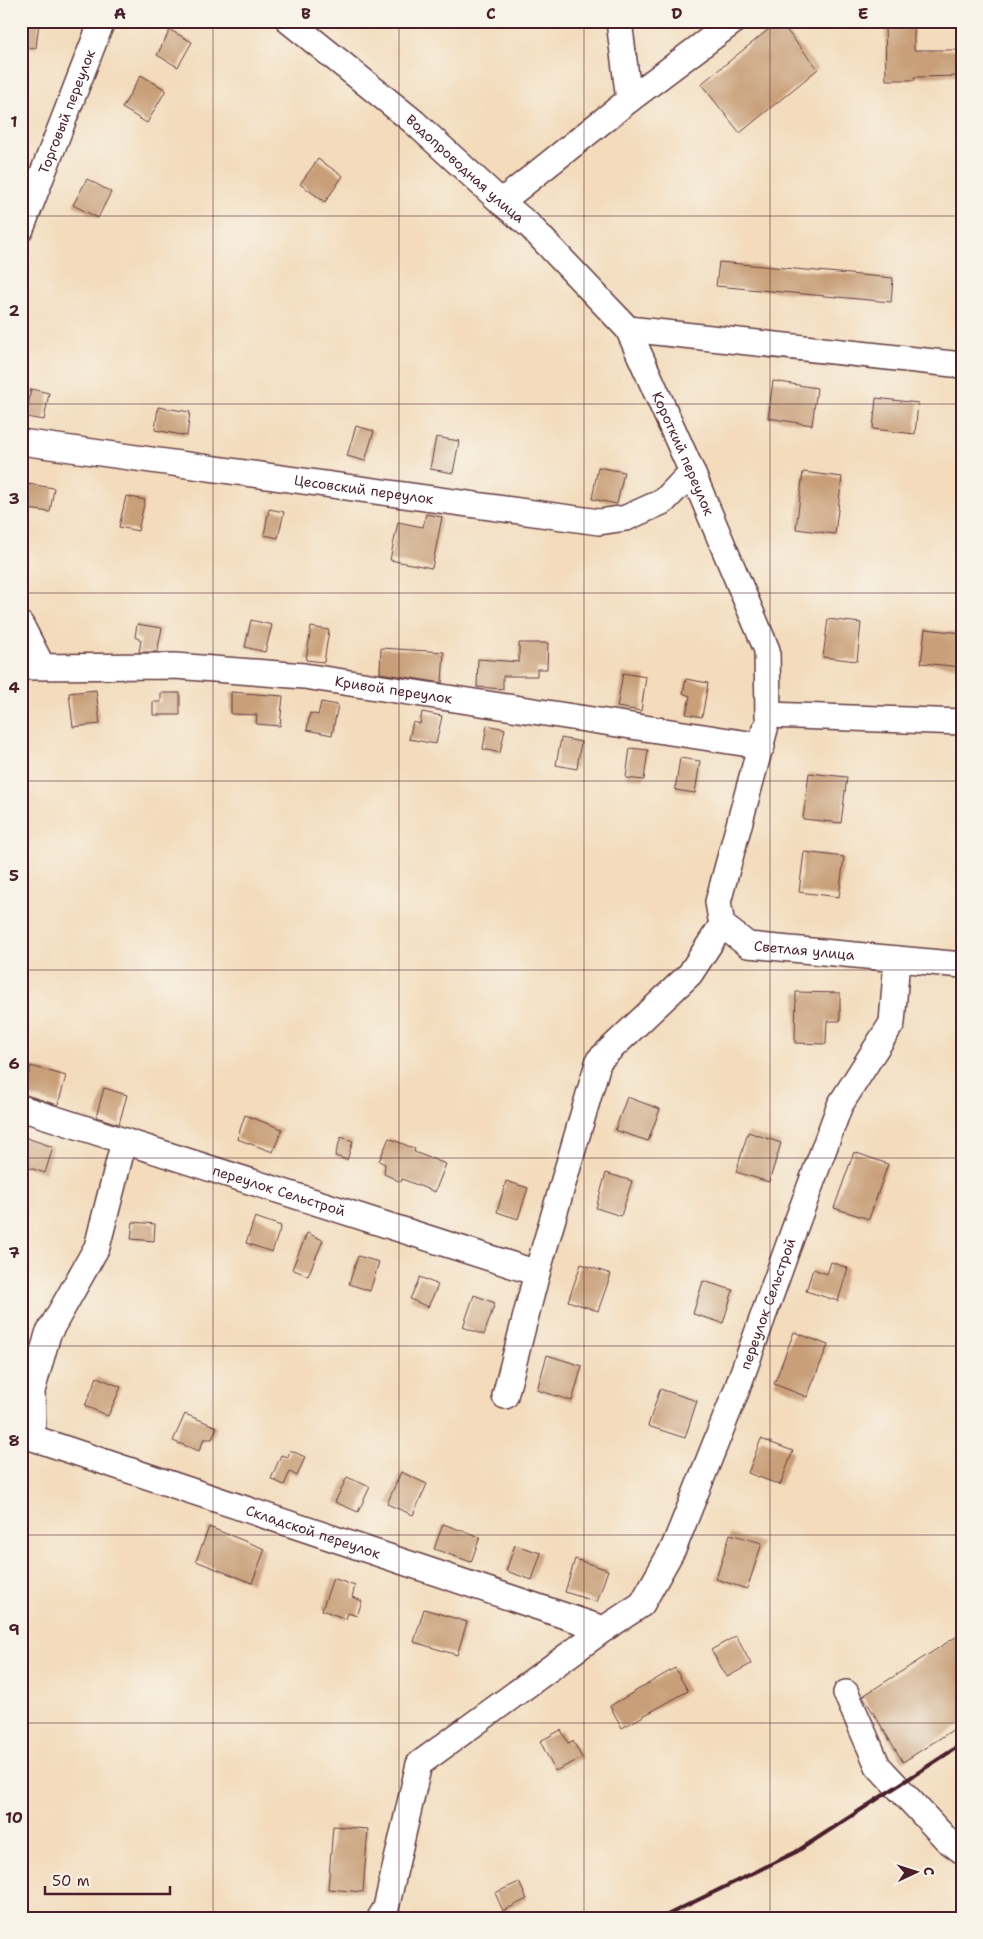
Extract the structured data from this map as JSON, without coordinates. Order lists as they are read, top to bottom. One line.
{"streets":{"street":["Торговый переулок","Водопроводная улица","Короткий переулок","Цесовский переулок","Кривой переулок","Светлая улица","переулок Сельстрой","Складской переулок"]},"crossings":[["Водопроводная улица","Короткий переулок"],["Короткий переулок","Цесовский переулок"],["Светлая улица","переулок Сельстрой"],["переулок Сельстрой","Складской переулок"]],"scale_bar":"50 m","north":"right","grid":{"columns":["A","B","C","D","E"],"rows":["1","2","3","4","5","6","7","8","9","10"]}}
